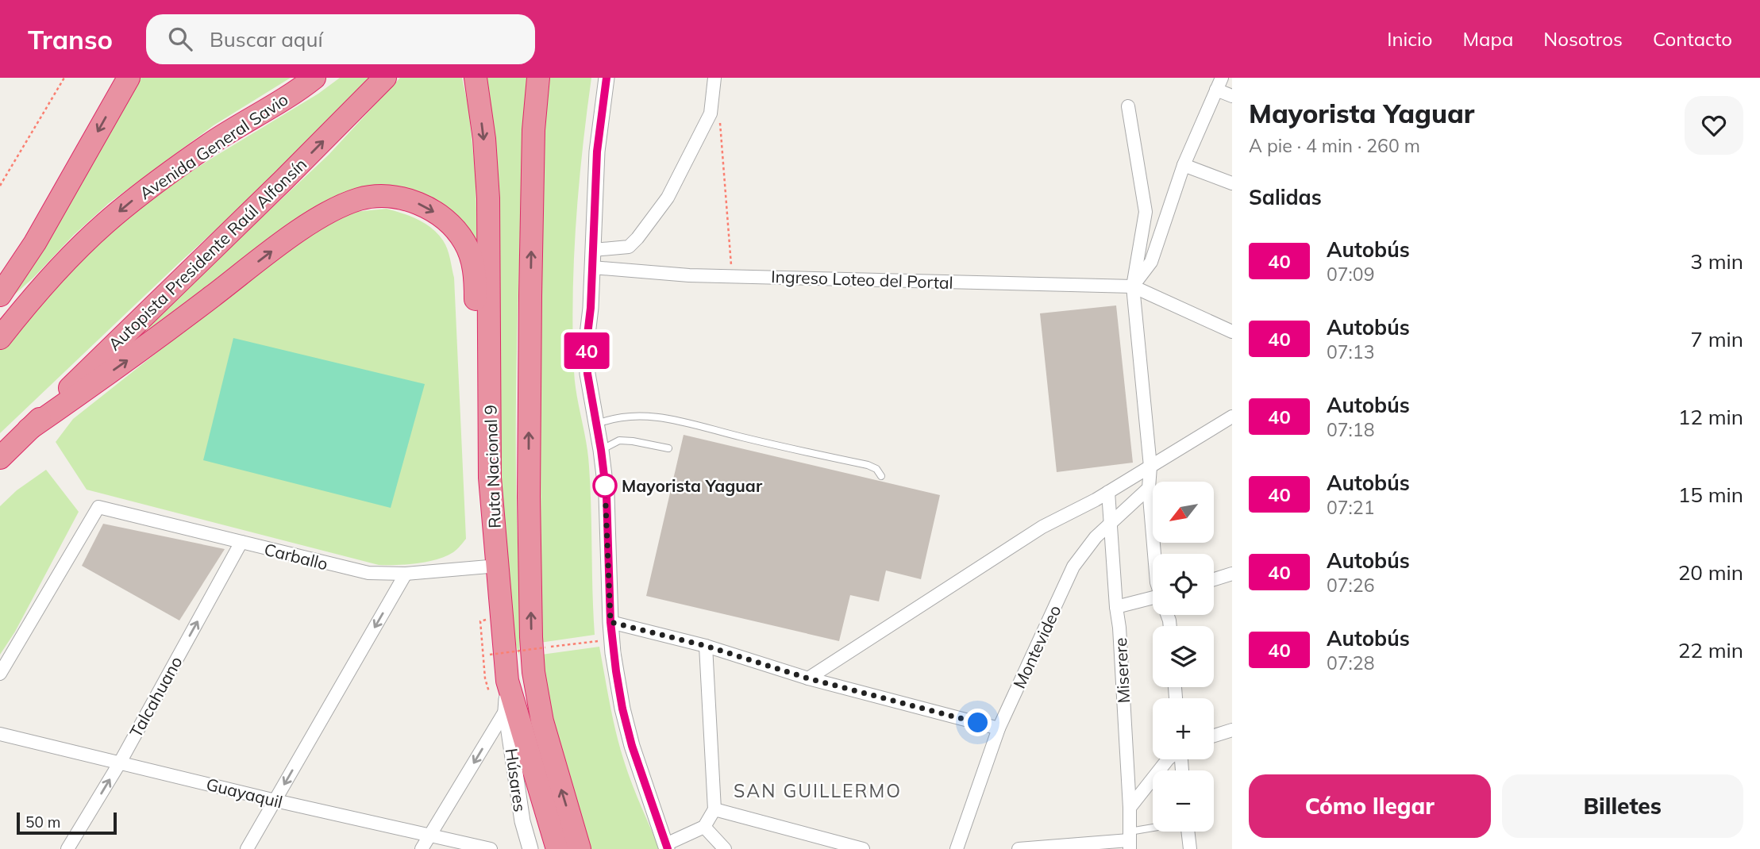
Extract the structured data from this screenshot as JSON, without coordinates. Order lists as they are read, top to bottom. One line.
{"streets":{"highway":["Avenida General Savio","Autopista Presidente Raúl Alfonsín","Ruta Nacional 9"],"street":["Ingreso Loteo del Portal","Carballo","Montevideo","Miserere","Talcahuano","Húsares","Guayaquil"]},"crossings":[["Ruta Nacional 9","Carballo"],["Ruta Nacional 9","Húsares"],["Carballo","Talcahuano"],["Montevideo","Miserere"],["Talcahuano","Guayaquil"]],"one_way":["Talcahuano"],"districts":["SAN GUILLERMO"],"places":["Mayorista Yaguar"],"lines":["bus line 40"],"scale_bar":"50 m","north":"bottom left","page":{"header":"Transo","search":"Buscar aquí","nav":["Inicio","Mapa","Nosotros","Contacto"],"on_map":"40","heading":[["Mayorista Yaguar","A pie · 4 min · 260 m"],"Salidas"],"list":[{"mark":"40","name":"Autobús","note":"07:09","value":"3 min"},{"mark":"40","name":"Autobús","note":"07:13","value":"7 min"},{"mark":"40","name":"Autobús","note":"07:18","value":"12 min"},{"mark":"40","name":"Autobús","note":"07:21","value":"15 min"},{"mark":"40","name":"Autobús","note":"07:26","value":"20 min"},{"mark":"40","name":"Autobús","note":"07:28","value":"22 min"}],"map_buttons":["+","−"],"buttons":["Cómo llegar","Billetes"],"scale":"50 m"}}
